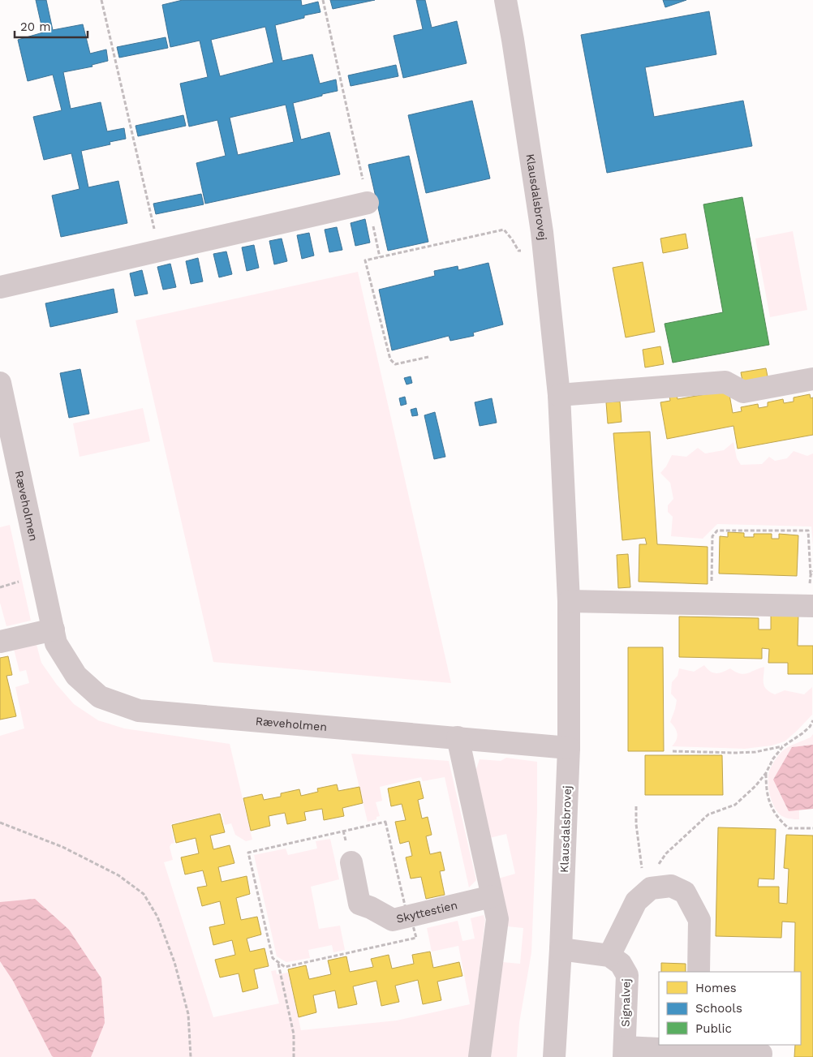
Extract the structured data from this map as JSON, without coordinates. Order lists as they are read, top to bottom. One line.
{"streets":{"street":["Klausdalsbrovej","Ræveholmen","Skyttestien","Signalvej"]},"crossings":[["Klausdalsbrovej","Ræveholmen"]],"legend":["Homes","Schools","Public"],"scale_bar":"20 m"}
